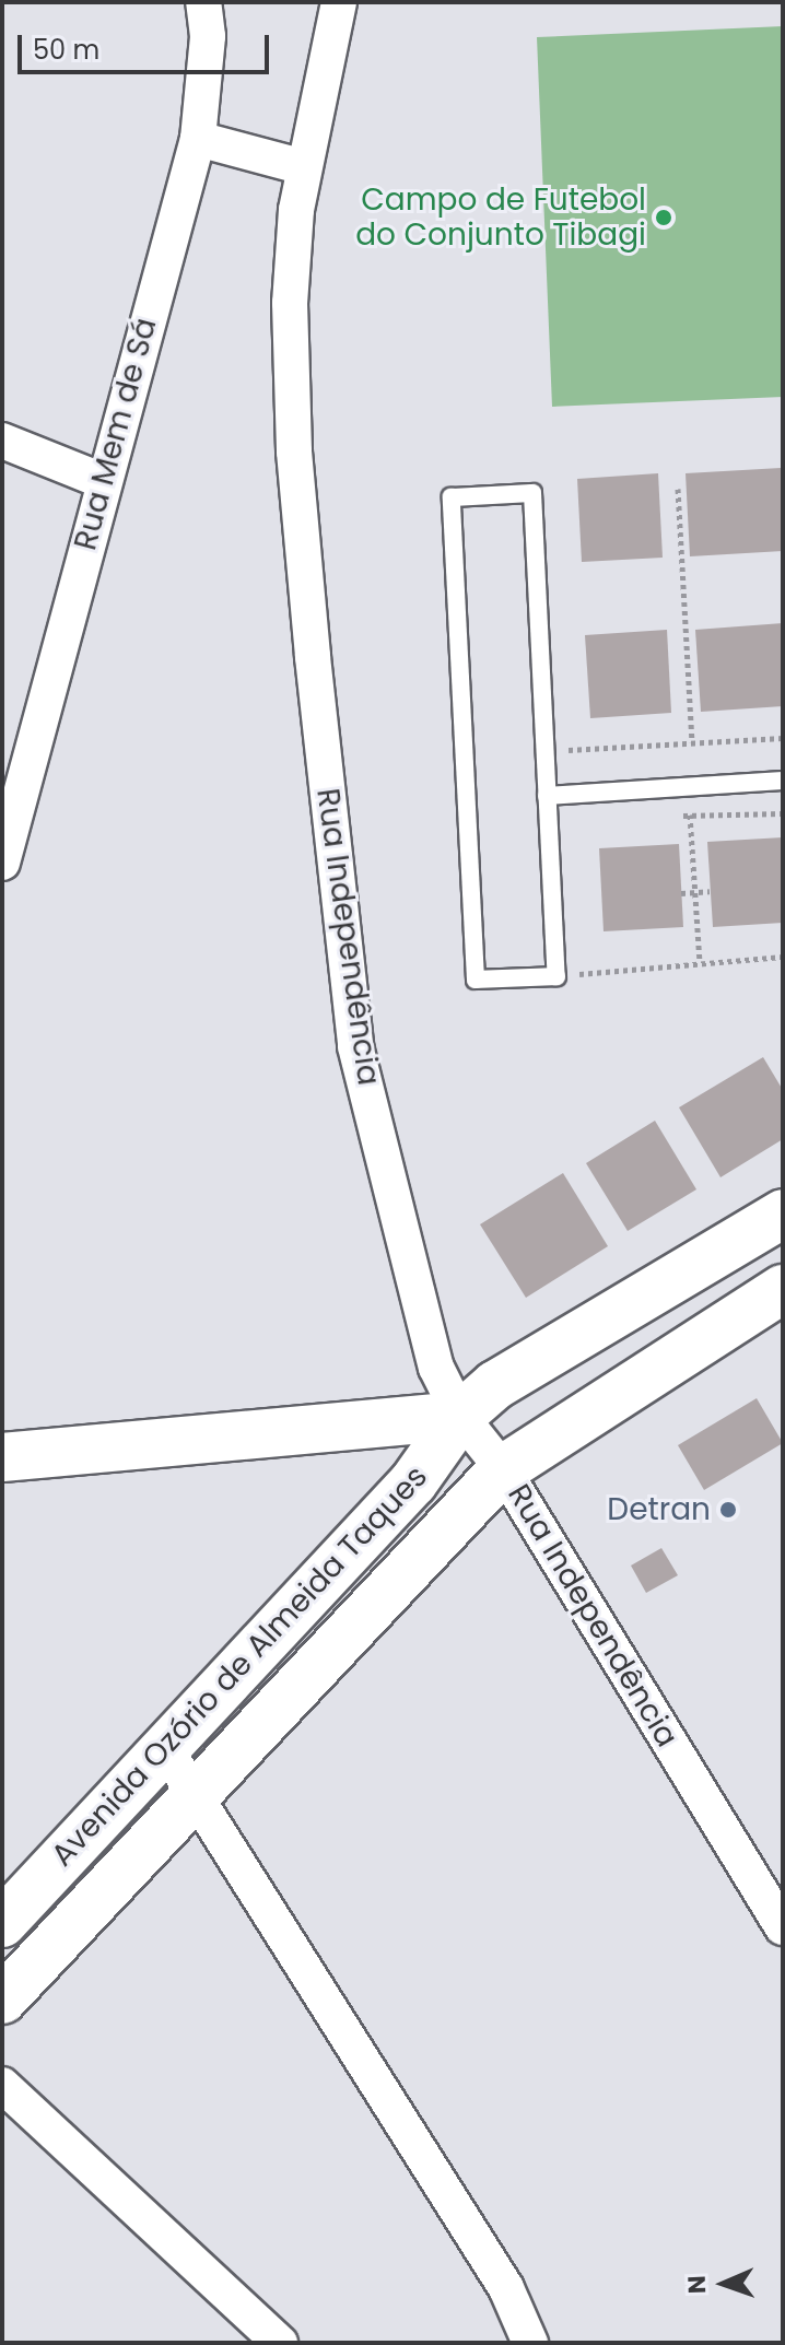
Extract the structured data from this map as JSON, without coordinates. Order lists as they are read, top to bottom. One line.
{"streets":{"street":["Rua Mem de Sá","Rua Independência","Avenida Ozório de Almeida Taques"]},"crossings":[["Rua Independência","Avenida Ozório de Almeida Taques"]],"places":["Campo de Futebol do Conjunto Tibagi","Detran"],"scale_bar":"50 m","north":"left"}
